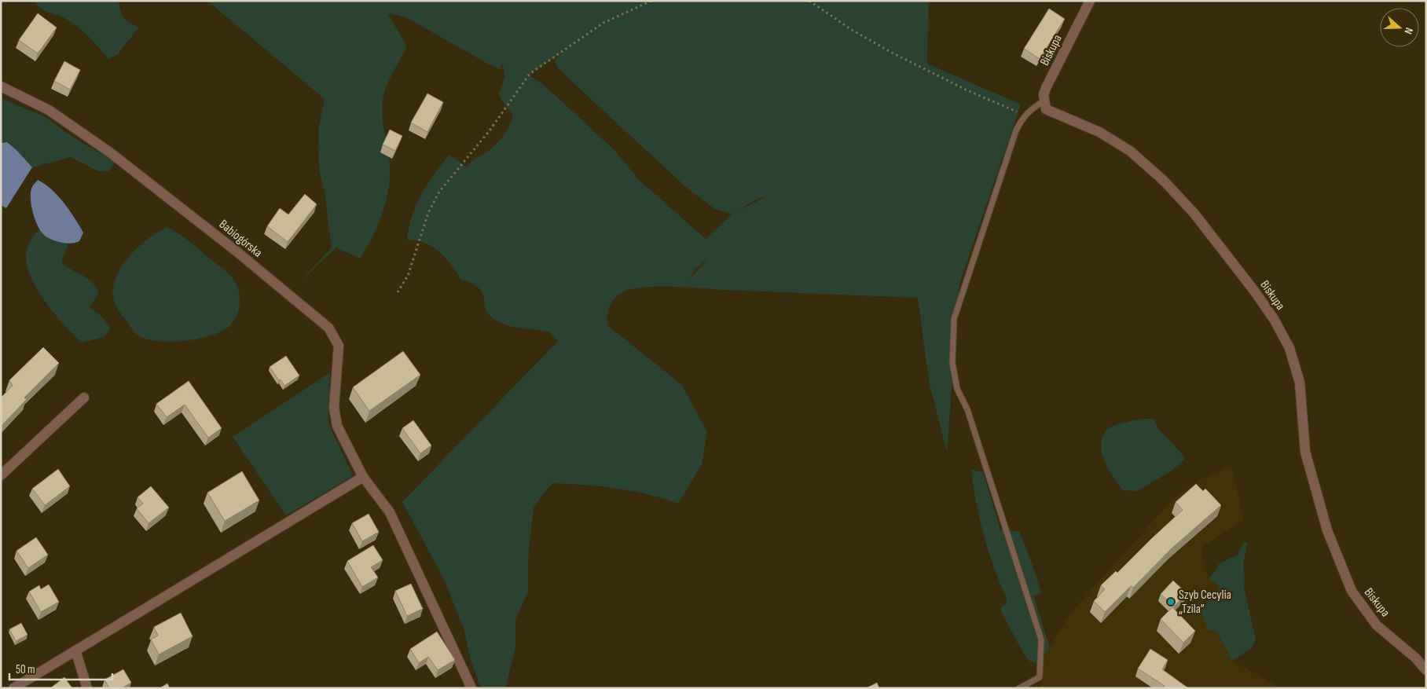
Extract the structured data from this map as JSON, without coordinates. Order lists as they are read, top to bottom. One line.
{"streets":{"street":["Biskupa","Babiogórska"]},"places":["Szyb Cecylia „Tzila”"],"scale_bar":"50 m","north":"right"}
